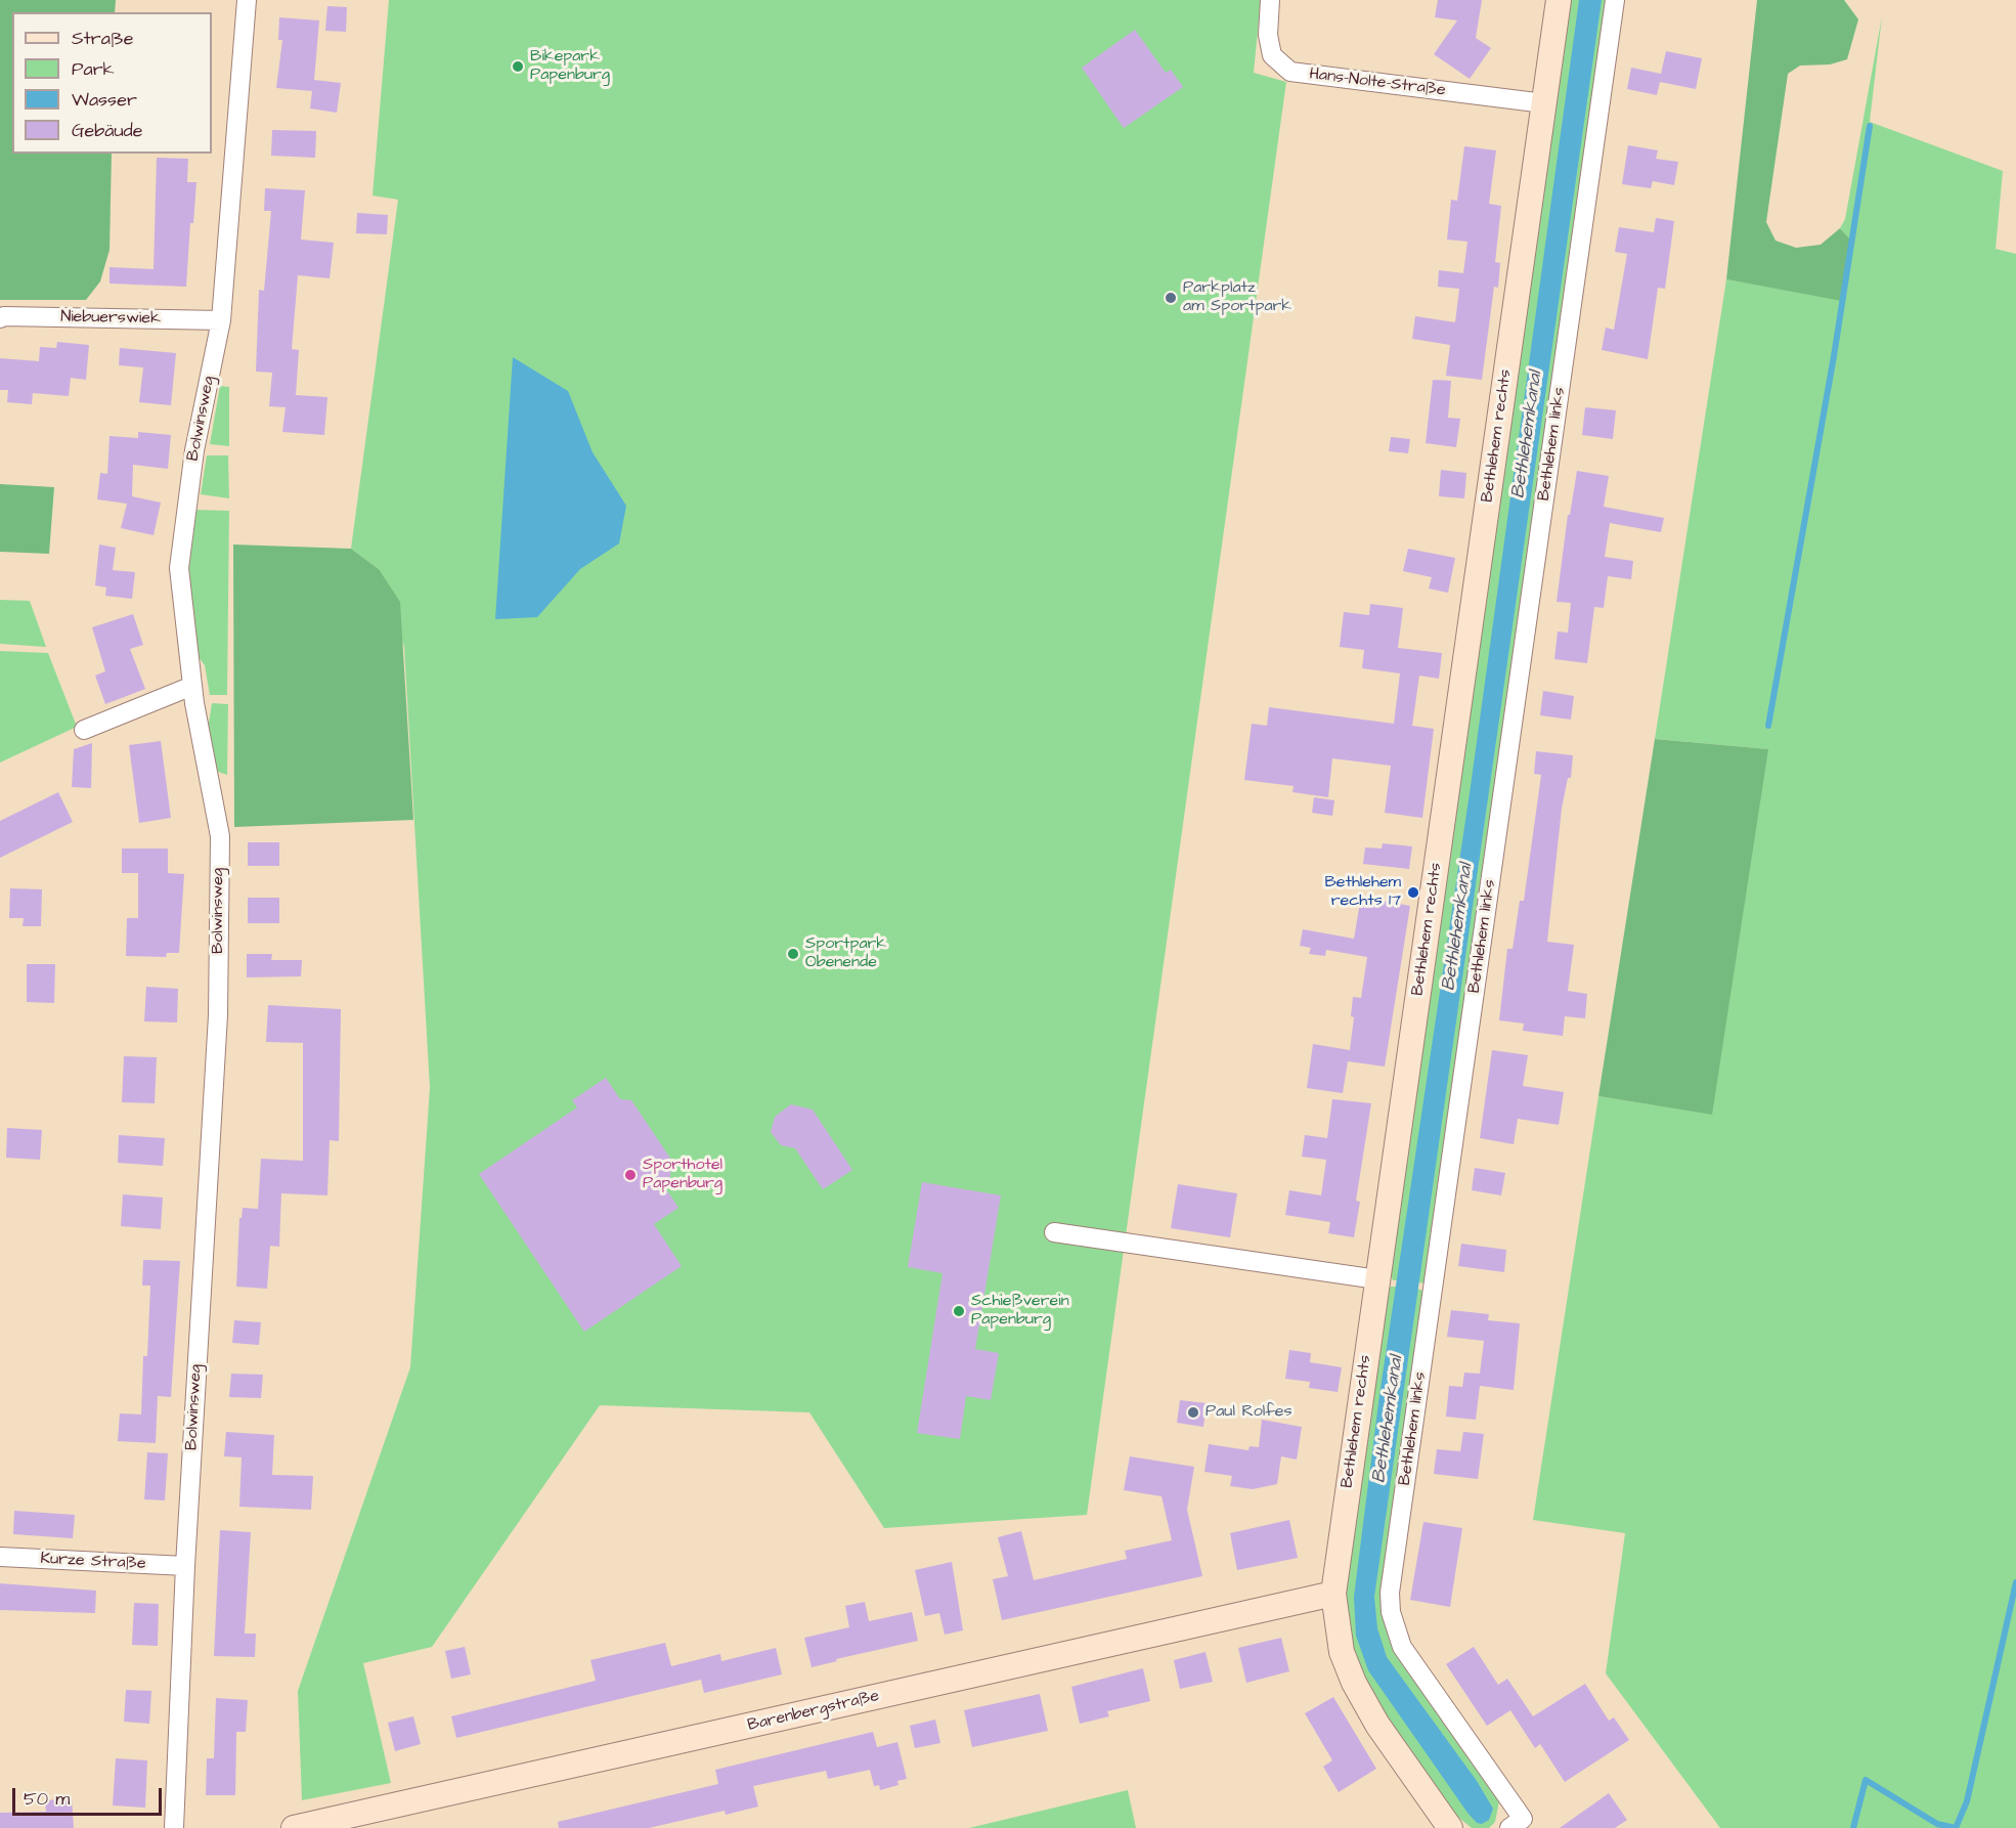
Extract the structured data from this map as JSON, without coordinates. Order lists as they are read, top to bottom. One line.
{"streets":{"street":["Hans-Nolte-Straße","Niebuerswiek","Bolwinsweg","Bethlehem rechts","Bethlehem links","Kurze Straße","Barenbergstraße"]},"crossings":[["Hans-Nolte-Straße","Bethlehem rechts"],["Niebuerswiek","Bolwinsweg"],["Bolwinsweg","Kurze Straße"],["Bethlehem rechts","Barenbergstraße"]],"water":["Bethlehemkanal"],"places":["Bikepark Papenburg","Parkplatz am Sportpark","Bethlehem rechts 17","Sportpark Obenende","Sporthotel Papenburg","Schießverein Papenburg","Paul Rolfes"],"legend":["Straße","Park","Wasser","Gebäude"],"scale_bar":"50 m"}
